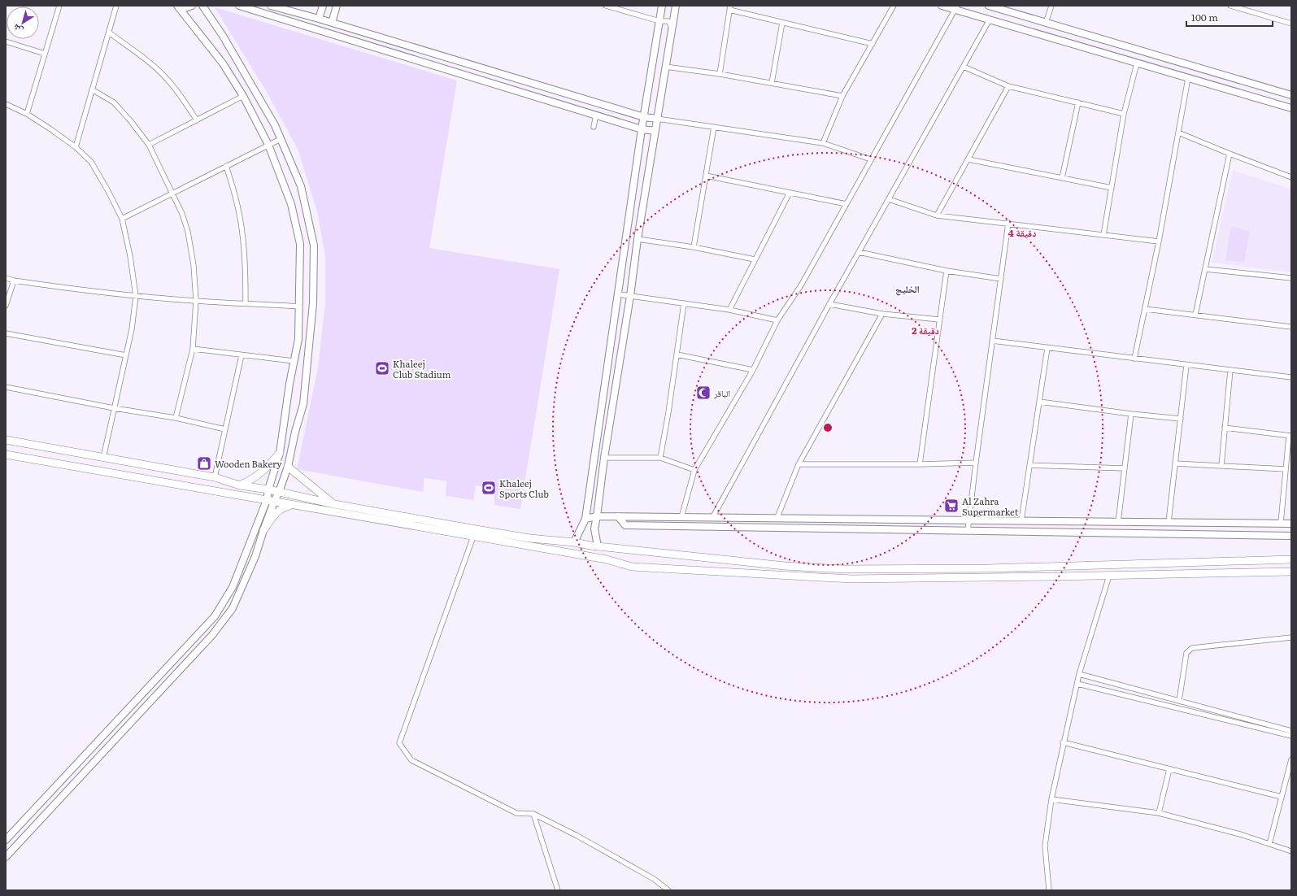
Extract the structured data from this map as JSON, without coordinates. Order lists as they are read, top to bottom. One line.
{"districts":["الخليج"],"places":{"sports":["Khaleej Club Stadium","Khaleej Sports Club"],"mosque":["الباقر"],"shop":["Wooden Bakery"],"supermarket":["Al Zahra Supermarket"]},"scale_bar":"100 m","north":"bottom left","rings":["4 دقيقة","2 دقيقة"]}
